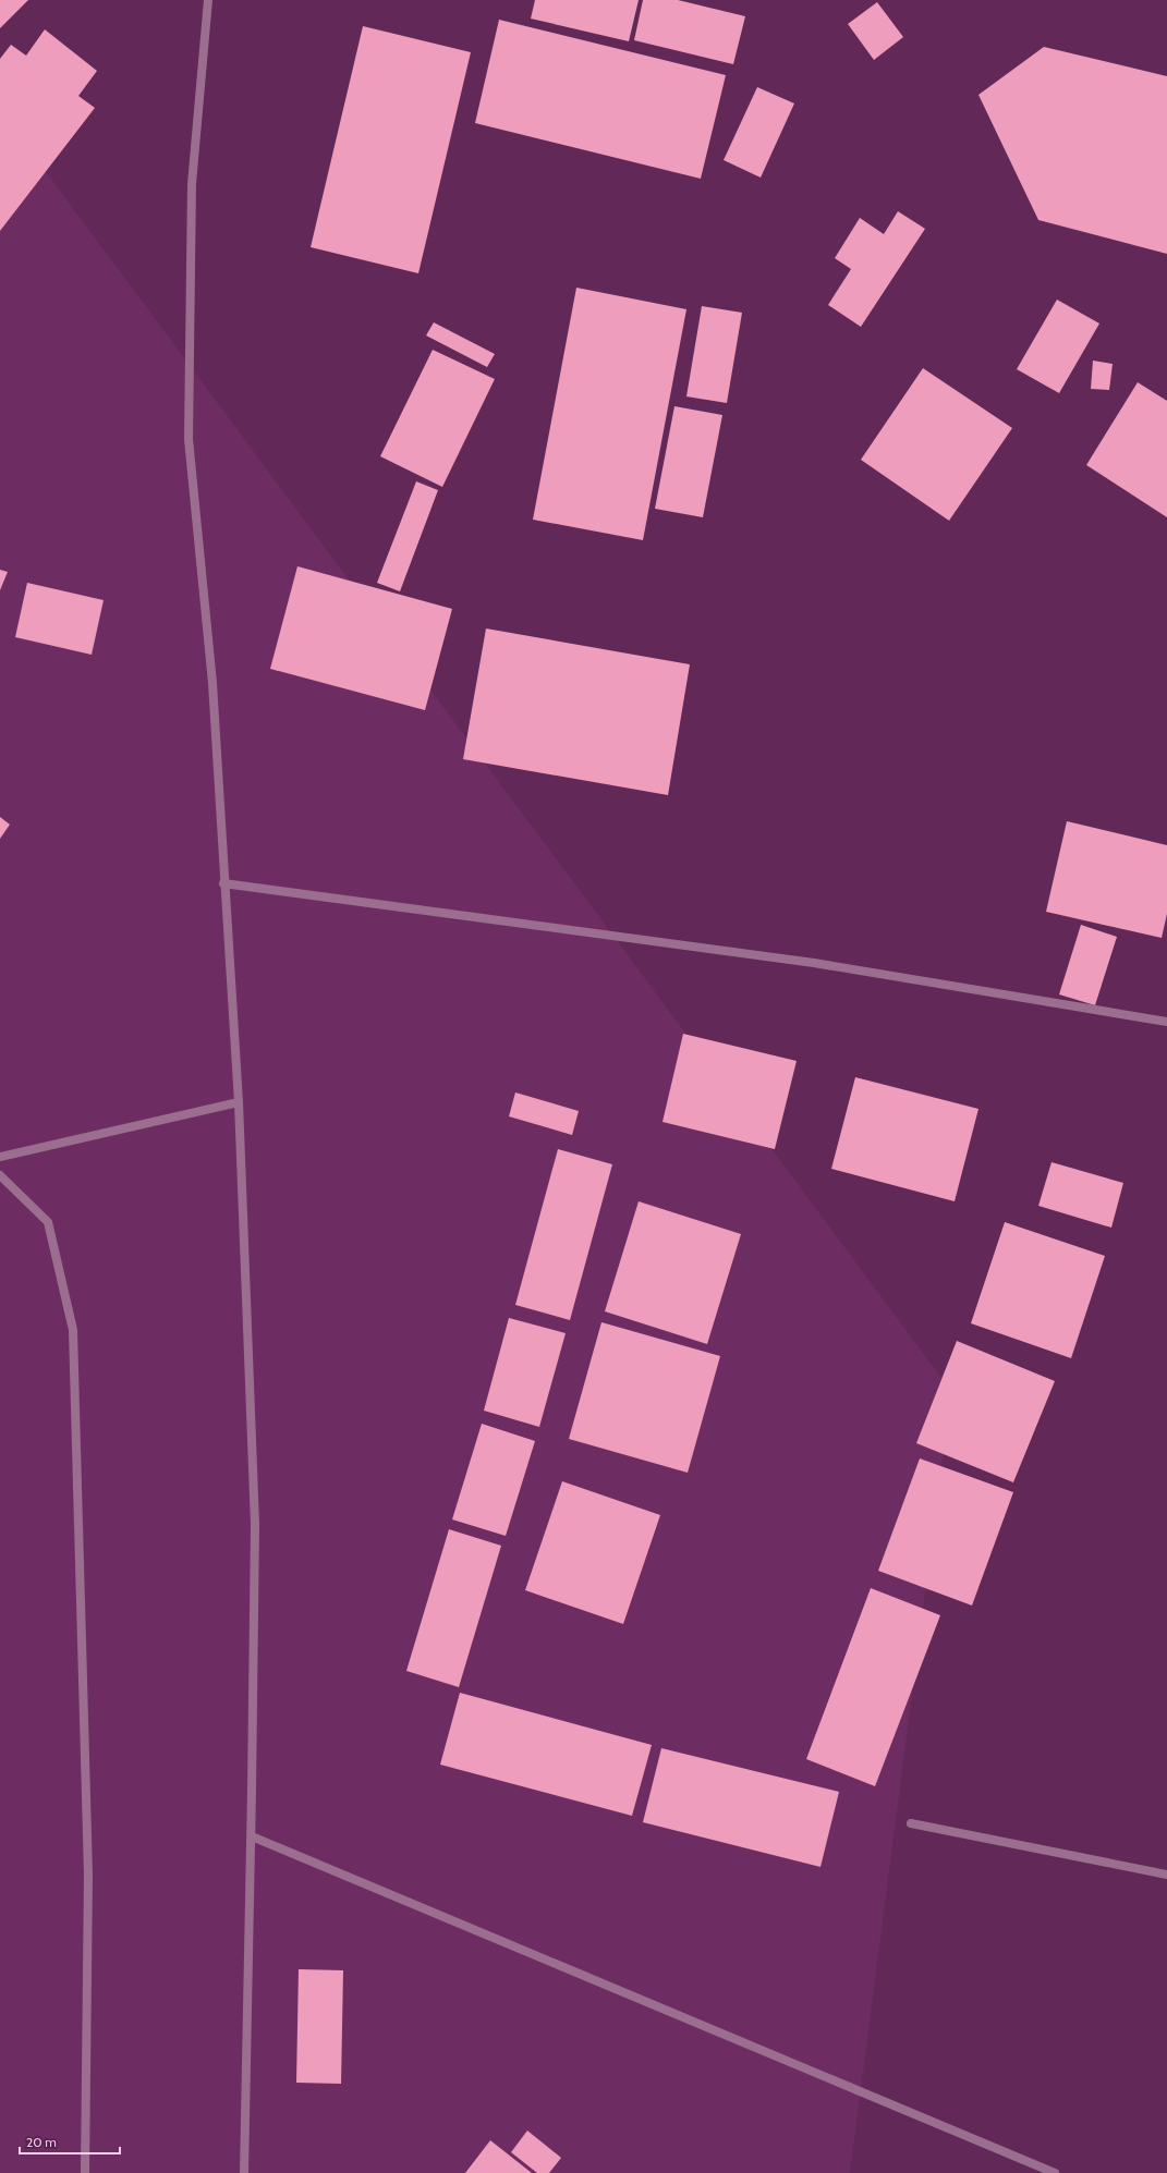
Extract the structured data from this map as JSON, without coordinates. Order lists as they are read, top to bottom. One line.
{"scale_bar":"20 m"}
